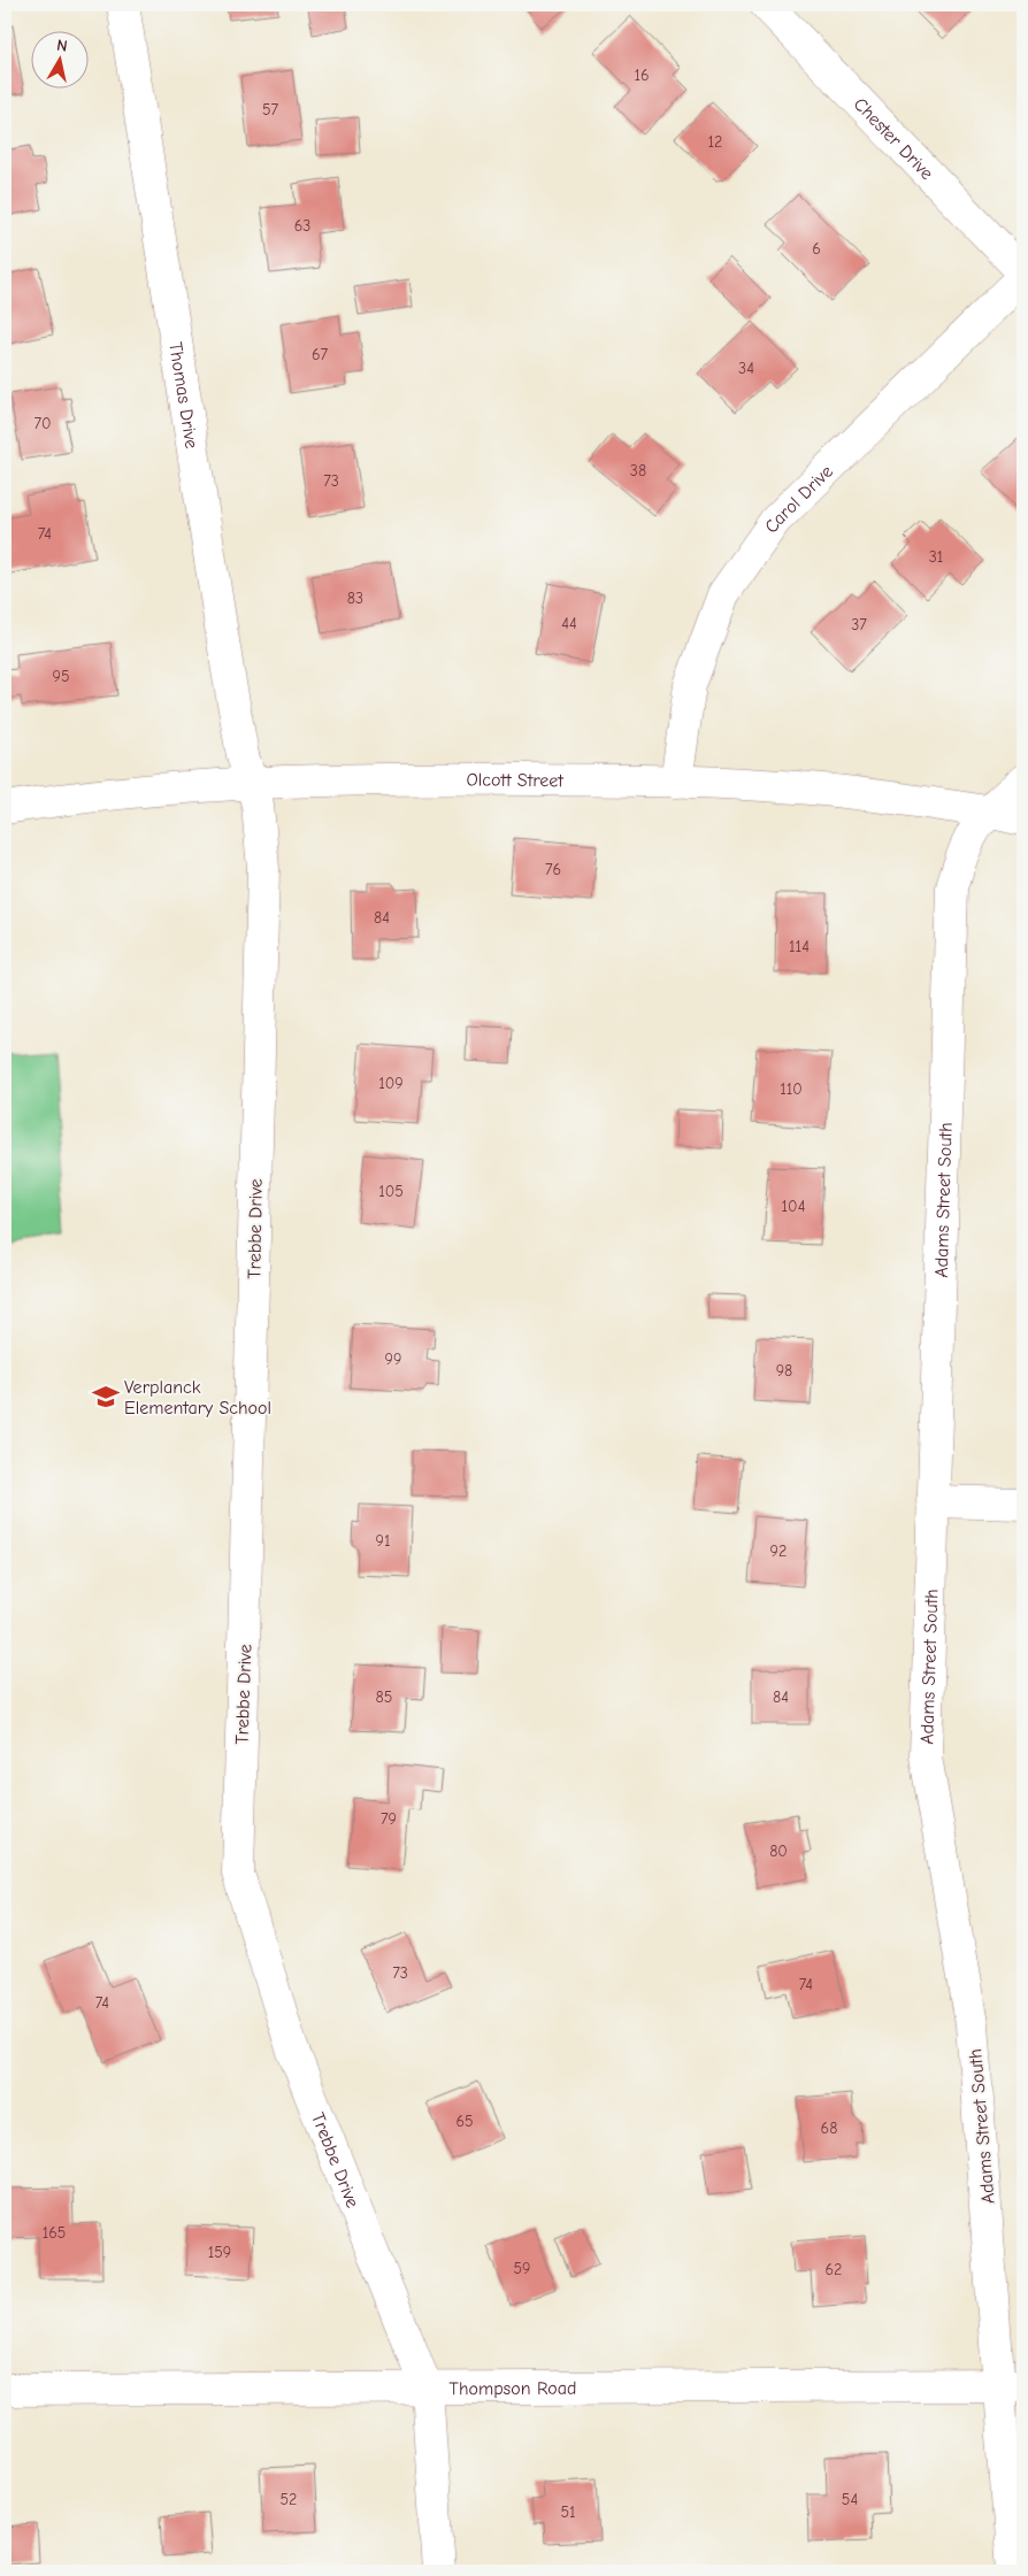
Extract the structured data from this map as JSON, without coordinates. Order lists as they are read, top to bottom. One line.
{"streets":{"street":["Chester Drive","Thomas Drive","Carol Drive","Olcott Street","Adams Street South","Trebbe Drive","Thompson Road"]},"crossings":[["Chester Drive","Carol Drive"],["Thomas Drive","Olcott Street"],["Thomas Drive","Trebbe Drive"],["Carol Drive","Olcott Street"],["Olcott Street","Adams Street South"],["Olcott Street","Trebbe Drive"],["Adams Street South","Thompson Road"],["Trebbe Drive","Thompson Road"]],"places":{"school or university":["Verplanck Elementary School"]},"house_numbers":["16","57","12","63","6","67","34","70","38","73","74","31","83","44","37","95","76","84","114","109","110","105","104","99","98","91","92","85","84","79","80","73","74","74","65","68","165","159","59","62","52","54","51"],"north":"top"}
